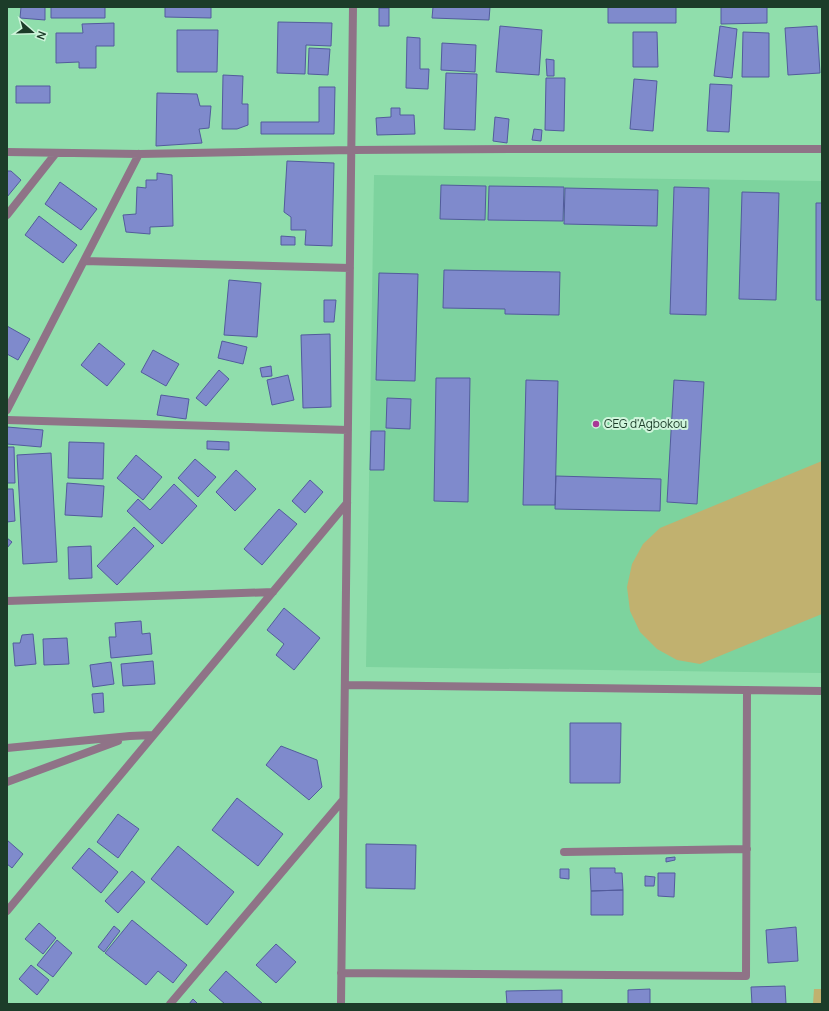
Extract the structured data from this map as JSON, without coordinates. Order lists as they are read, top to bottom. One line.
{"places":["CEG d'Agbokou"],"north":"right"}
